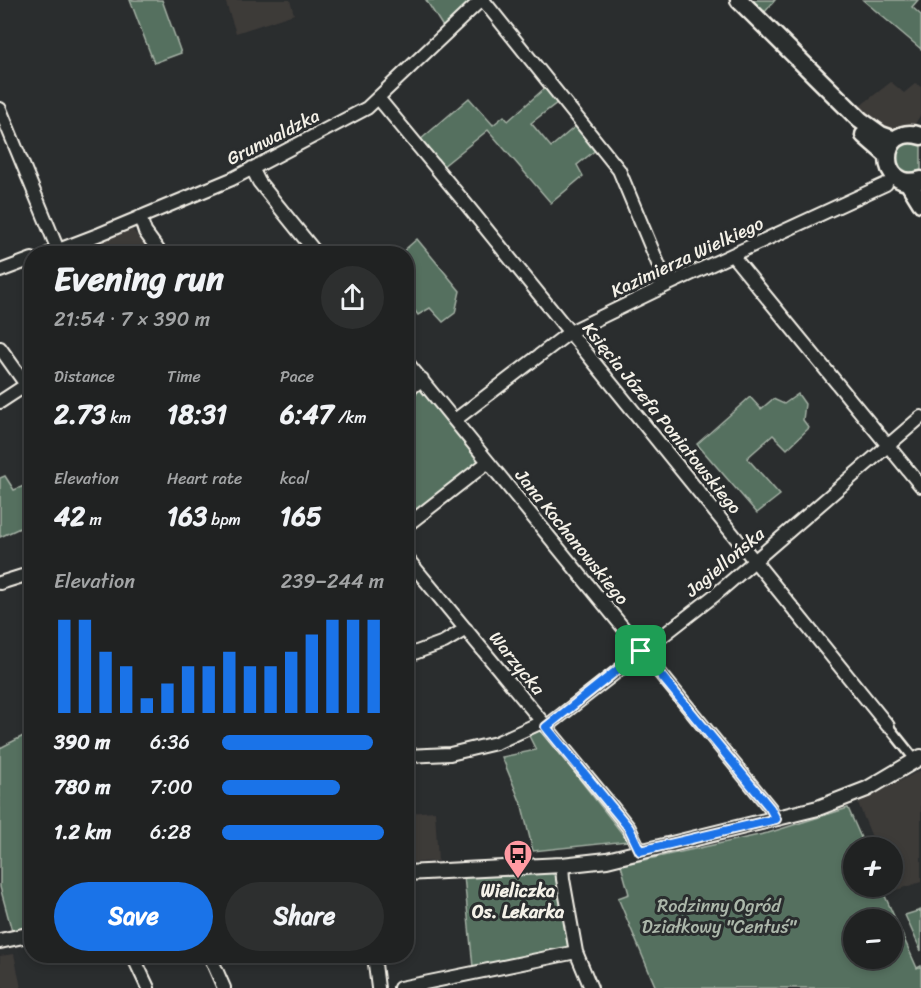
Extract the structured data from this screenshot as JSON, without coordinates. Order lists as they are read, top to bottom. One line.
{"streets":{"street":["Grunwaldzka","Kazimierza Wielkiego","Księcia Józefa Poniatowskiego","Jana Kochanowskiego","Jagiellońska","Warzycka"]},"crossings":[["Grunwaldzka","Księcia Józefa Poniatowskiego"],["Kazimierza Wielkiego","Księcia Józefa Poniatowskiego"],["Kazimierza Wielkiego","Jana Kochanowskiego"],["Księcia Józefa Poniatowskiego","Jagiellońska"],["Jana Kochanowskiego","Jagiellońska"],["Jagiellońska","Warzycka"]],"parks":["Rodzinny Ogród Działkowy \"Centuś\""],"places":{"bus stop":["Wieliczka Os. Lekarka"]},"page":{"heading":["Evening run","21:54 · 7 × 390 m"],"stats":[["Distance","2.73 km"],["Time","18:31"],["Pace","6:47 /km"],["Elevation","42 m"],["Heart rate","163 bpm"],["kcal","165"]],"chart":["Elevation","239–244 m"],"list":[{"name":"390 m","note":"6:36"},{"name":"780 m","note":"7:00"},{"name":"1.2 km","note":"6:28"}],"map_buttons":["+","−"],"buttons":["Save","Share"]}}
